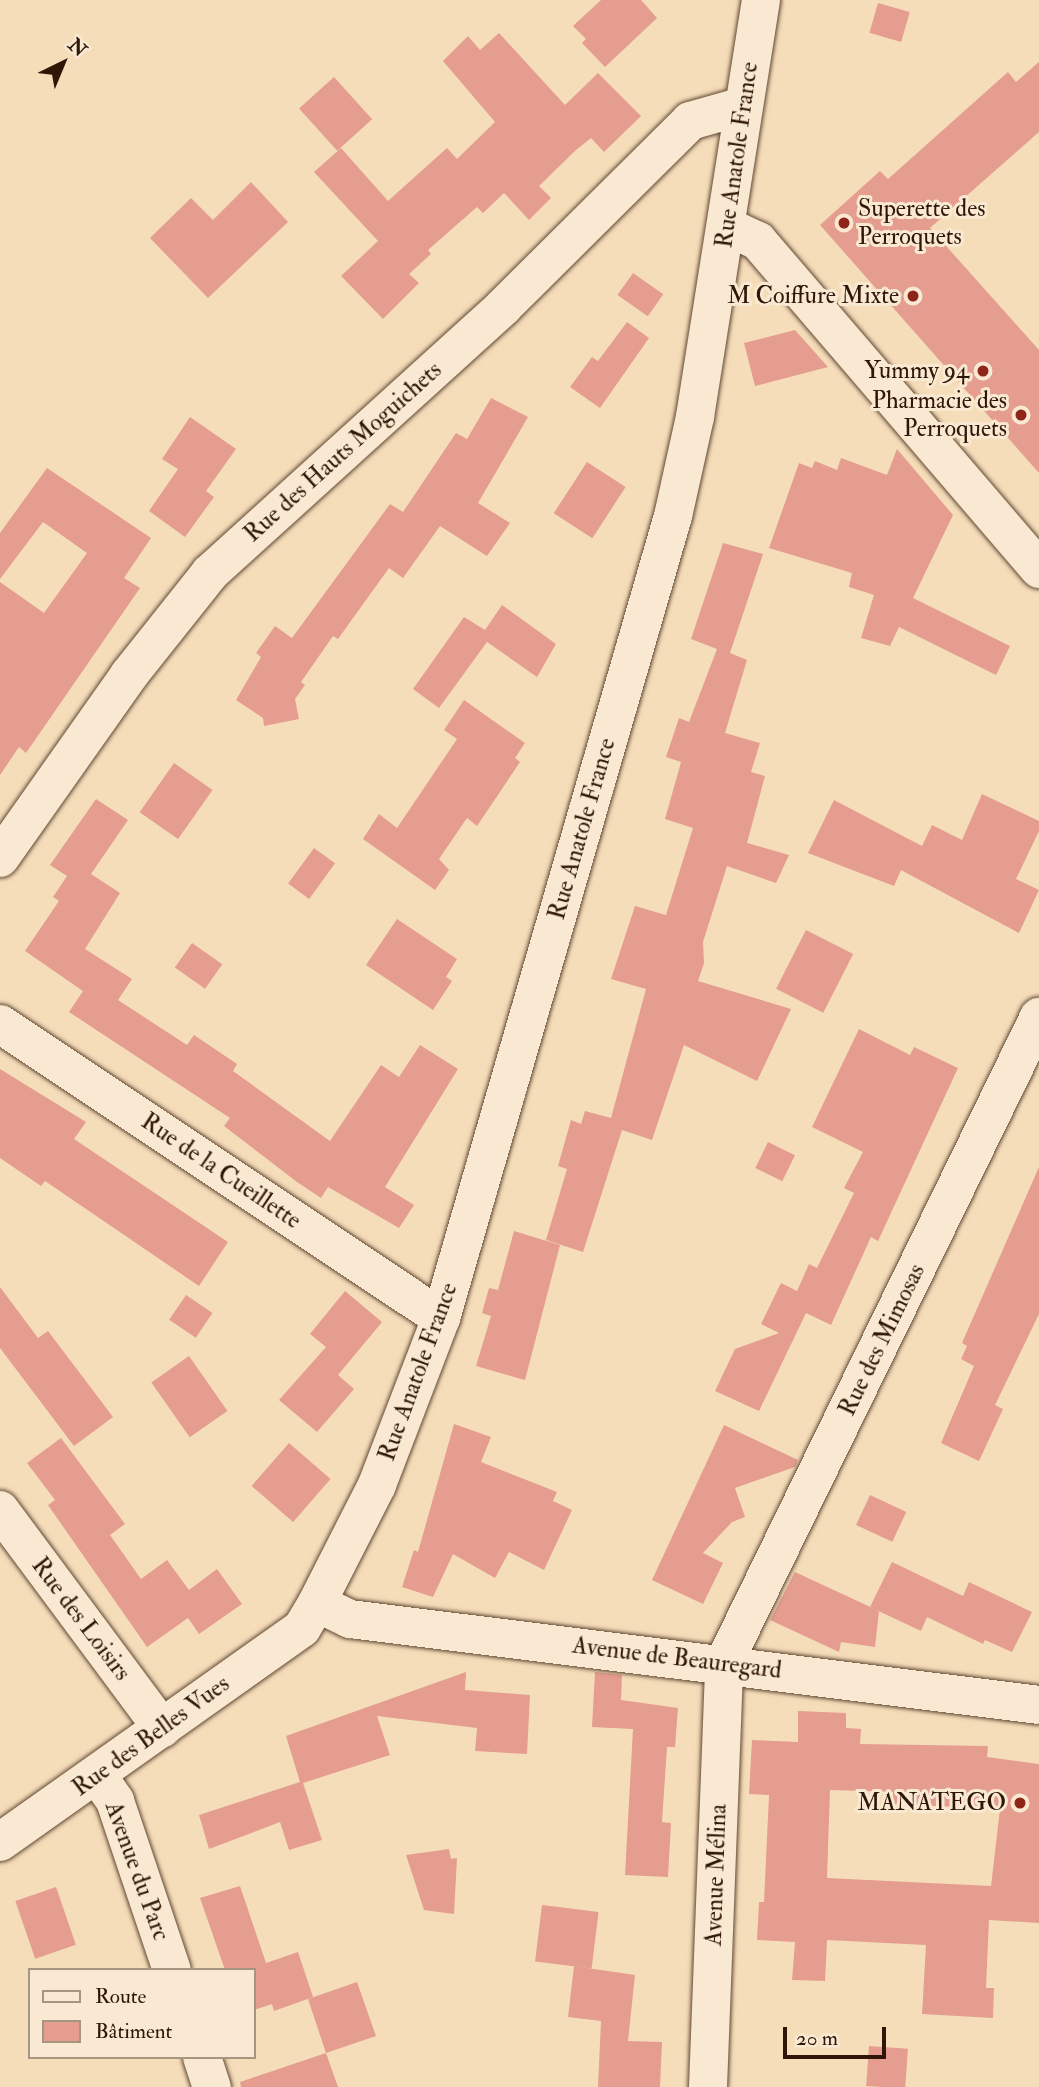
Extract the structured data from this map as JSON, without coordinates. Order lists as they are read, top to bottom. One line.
{"streets":{"street":["Rue Anatole France","Rue des Hauts Moguichets","Rue de la Cueillette","Rue des Mimosas","Rue des Loisirs","Avenue de Beauregard","Rue des Belles Vues","Avenue du Parc","Avenue Mélina"]},"crossings":[["Rue Anatole France","Rue des Hauts Moguichets"],["Rue Anatole France","Rue de la Cueillette"],["Rue Anatole France","Avenue de Beauregard"],["Rue Anatole France","Rue des Belles Vues"],["Rue des Mimosas","Avenue de Beauregard"],["Rue des Mimosas","Avenue Mélina"],["Rue des Loisirs","Rue des Belles Vues"],["Avenue de Beauregard","Rue des Belles Vues"],["Avenue de Beauregard","Avenue Mélina"],["Rue des Belles Vues","Avenue du Parc"]],"places":["Superette des Perroquets","M Coiffure Mixte","Yummy 94","Pharmacie des Perroquets","MANATEGO"],"legend":["Route","Bâtiment"],"scale_bar":"20 m","north":"top right"}
